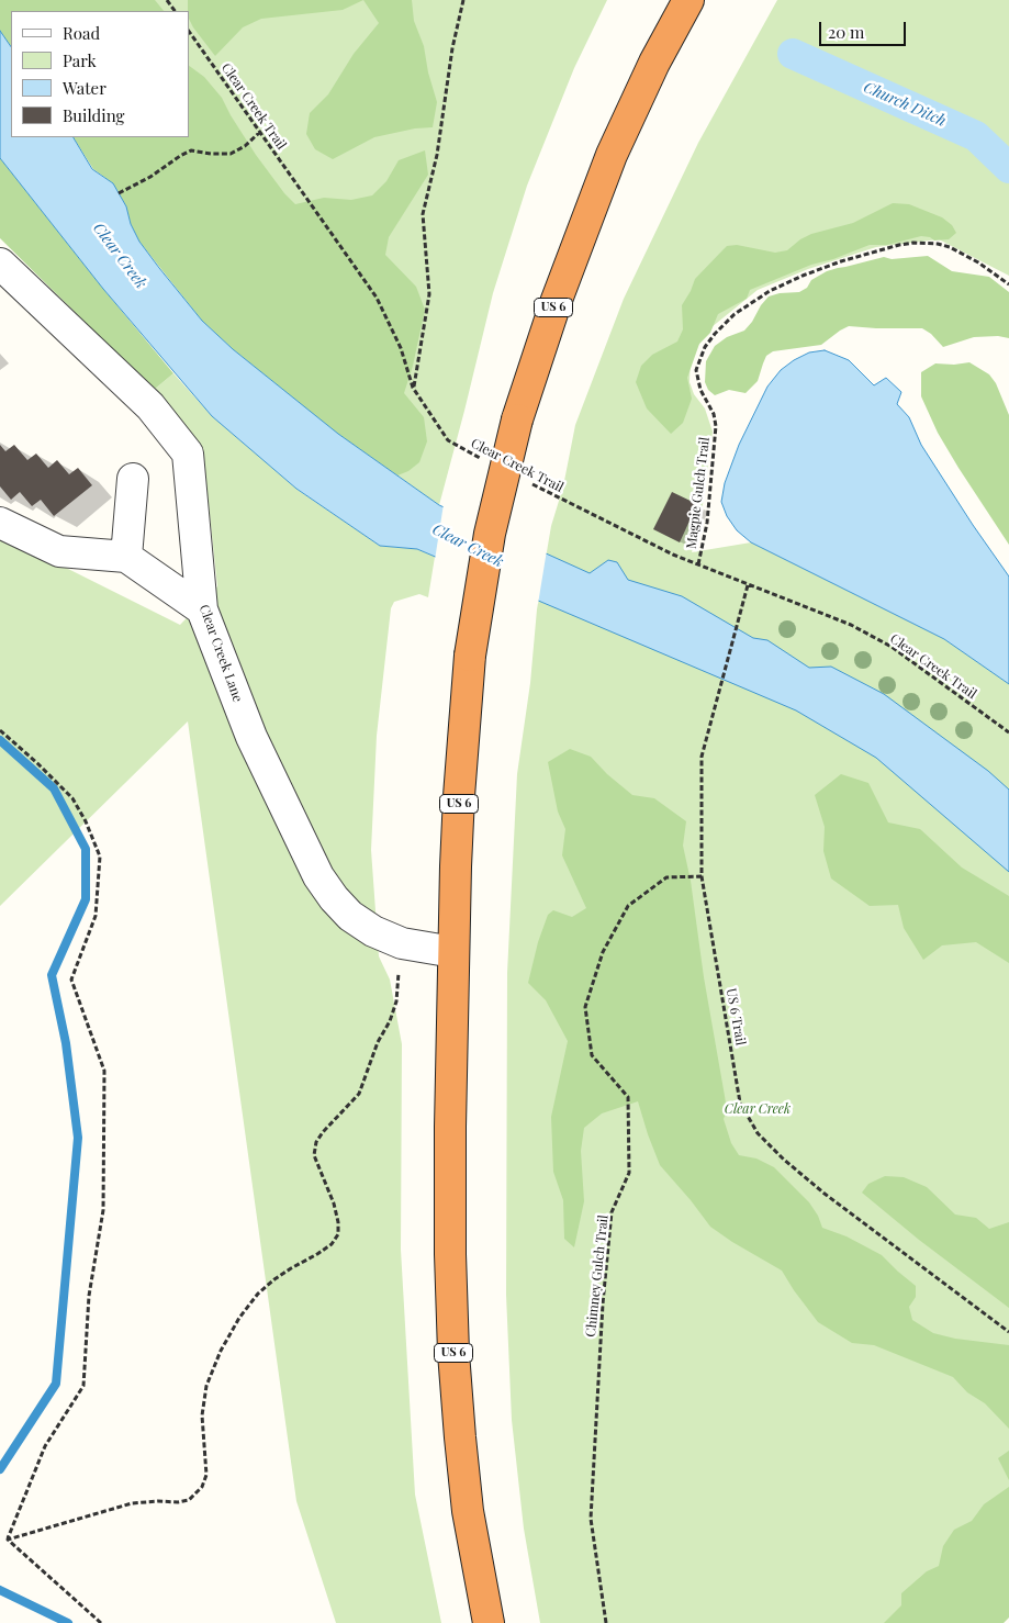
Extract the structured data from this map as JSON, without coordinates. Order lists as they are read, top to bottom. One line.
{"streets":{"highway":["US 6"],"street":["Clear Creek Lane"],"path":["Clear Creek Trail","Magpie Gulch Trail","US 6 Trail","Chimney Gulch Trail"]},"crossings":[["Clear Creek Trail","Magpie Gulch Trail"],["Clear Creek Trail","US 6 Trail"],["US 6","Clear Creek Lane"],["US 6 Trail","Chimney Gulch Trail"]],"water":["Church Ditch","Clear Creek"],"parks":["Clear Creek"],"legend":["Road","Park","Water","Building"],"scale_bar":"20 m"}
